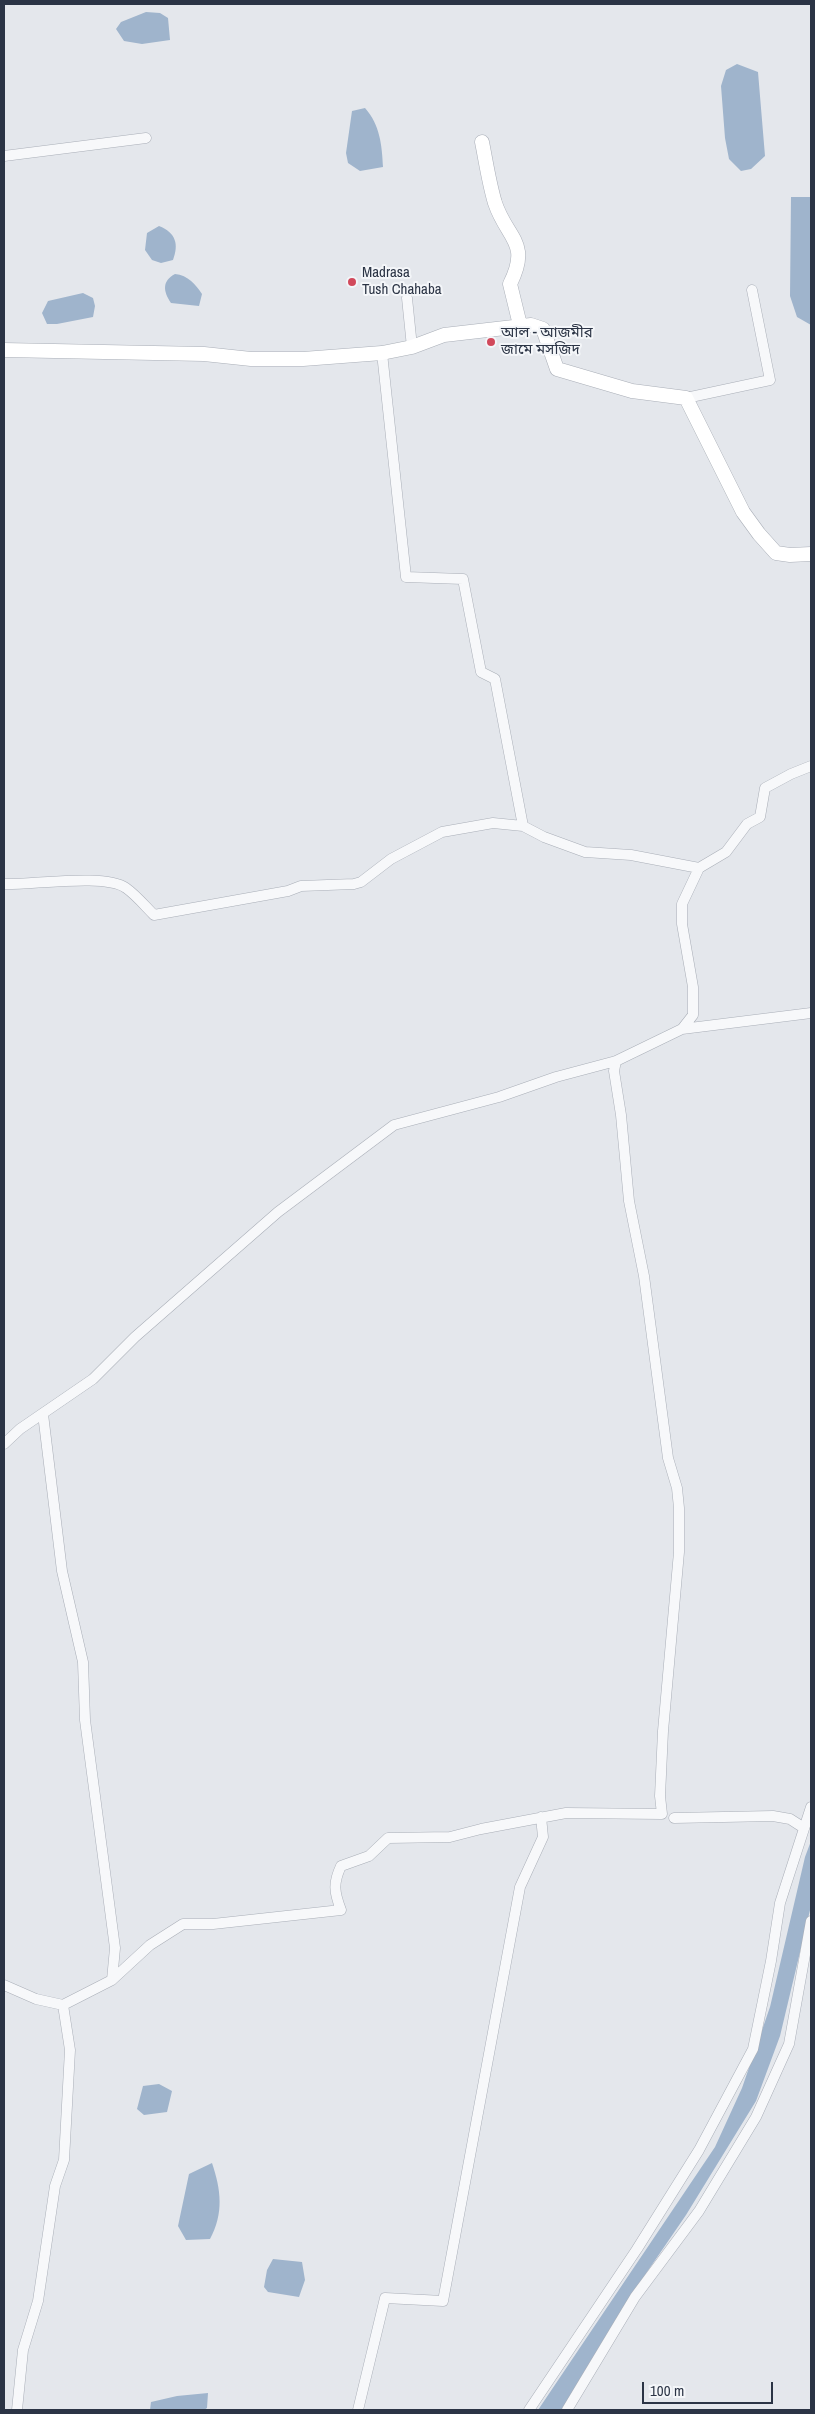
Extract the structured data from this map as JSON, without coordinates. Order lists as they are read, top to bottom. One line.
{"places":["Madrasa Tush Chahaba","আল - আজমীর জামে মসজিদ"],"scale_bar":"100 m"}
